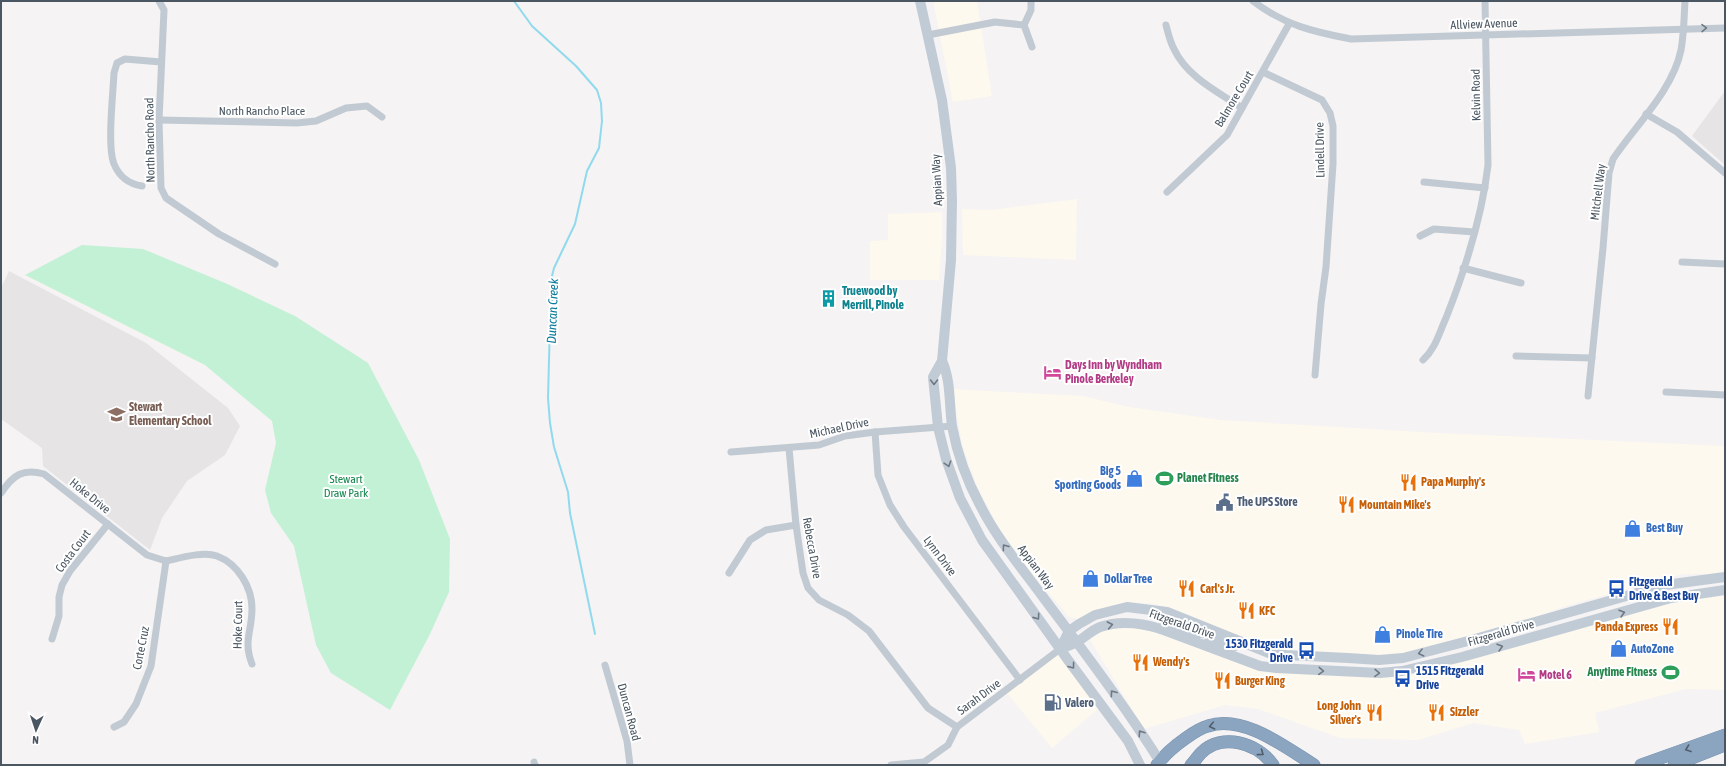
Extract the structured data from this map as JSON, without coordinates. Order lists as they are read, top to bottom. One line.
{"streets":{"main road":["Appian Way","Fitzgerald Drive"],"street":["Allview Avenue","Kelvin Road","Balmore Court","North Rancho Place","North Rancho Road","Lindell Drive","Mitchell Way","Michael Drive","Hoke Drive","Rebecca Drive","Costa Court","Lynn Drive","Hoke Court","Corte Cruz","Sarah Drive","Duncan Road"]},"crossings":[["Allview Avenue","Kelvin Road"],["Allview Avenue","Balmore Court"],["Allview Avenue","Mitchell Way"],["Balmore Court","Lindell Drive"],["North Rancho Place","North Rancho Road"],["Appian Way","Michael Drive"],["Appian Way","Fitzgerald Drive"],["Appian Way","Sarah Drive"],["Michael Drive","Rebecca Drive"],["Michael Drive","Lynn Drive"],["Hoke Drive","Costa Court"],["Hoke Drive","Hoke Court"],["Hoke Drive","Corte Cruz"],["Rebecca Drive","Sarah Drive"],["Lynn Drive","Sarah Drive"],["Fitzgerald Drive","Sarah Drive"],["Hoke Court","Corte Cruz"]],"water":["Duncan Creek"],"parks":["Stewart Draw Park"],"places":{"building":["Truewood by Merrill, Pinole"],"hotel":["Days Inn by Wyndham Pinole Berkeley","Motel 6"],"school or university":["Stewart Elementary School"],"shop":["Big 5 Sporting Goods","Best Buy","Dollar Tree","Pinole Tire","AutoZone"],"sports":["Planet Fitness","Anytime Fitness"],"restaurant":["Papa Murphy's","Mountain Mike's","Carl's Jr.","KFC","Panda Express","Wendy's","Burger King","Sizzler","Long John Silver's"],"public building":["The UPS Store"],"bus stop":["Fitzgerald Drive & Best Buy","1530 Fitzgerald Drive","1515 Fitzgerald Drive"],"fuel station":["Valero"]},"north":"bottom"}
